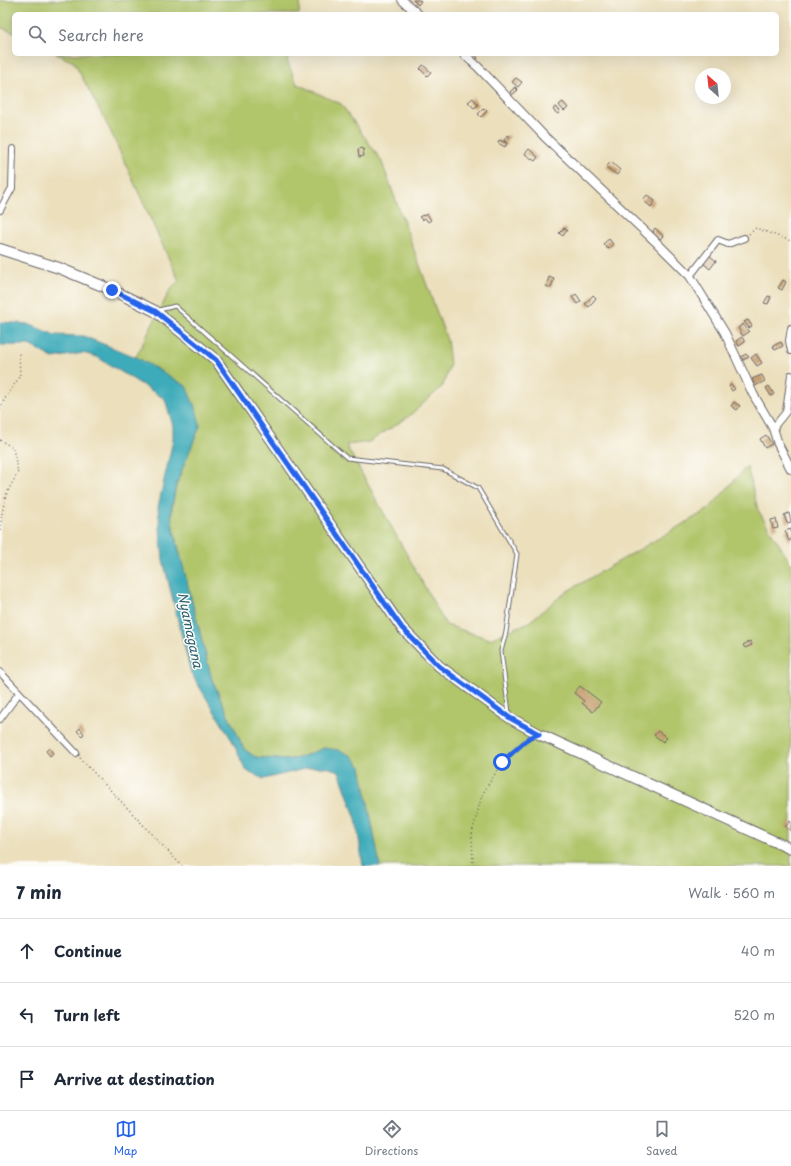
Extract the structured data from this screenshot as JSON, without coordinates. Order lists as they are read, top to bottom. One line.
{"water":["Nyamagana"],"north":"top left","page":{"search":"Search here","heading":["7 min","Walk · 560 m"],"list":[["Continue","40 m"],["Turn left","520 m"],"Arrive at destination"],"nav":["Map","Directions","Saved"]}}
